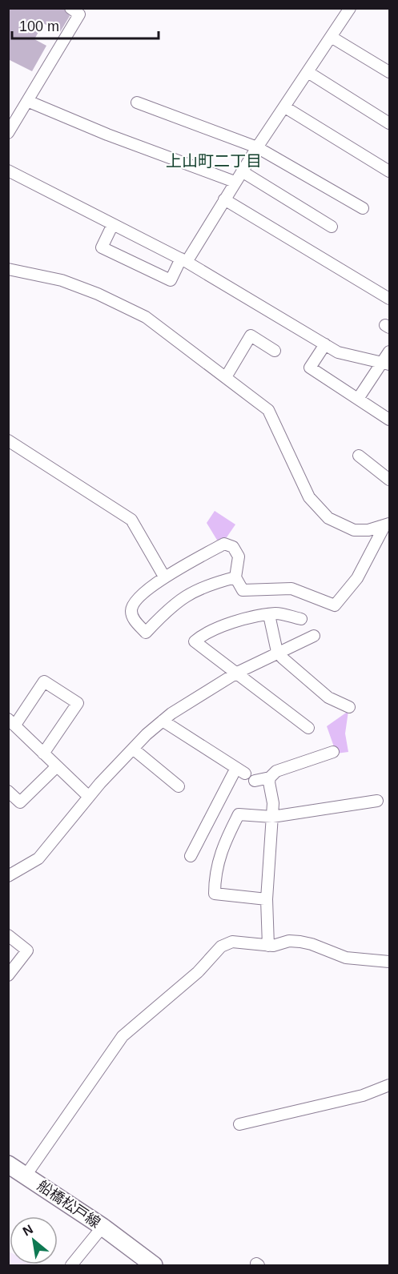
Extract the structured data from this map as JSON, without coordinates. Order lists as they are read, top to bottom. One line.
{"streets":{"main road":["船橋松戸線"]},"districts":["上山町二丁目"],"scale_bar":"100 m","north":"top left"}
